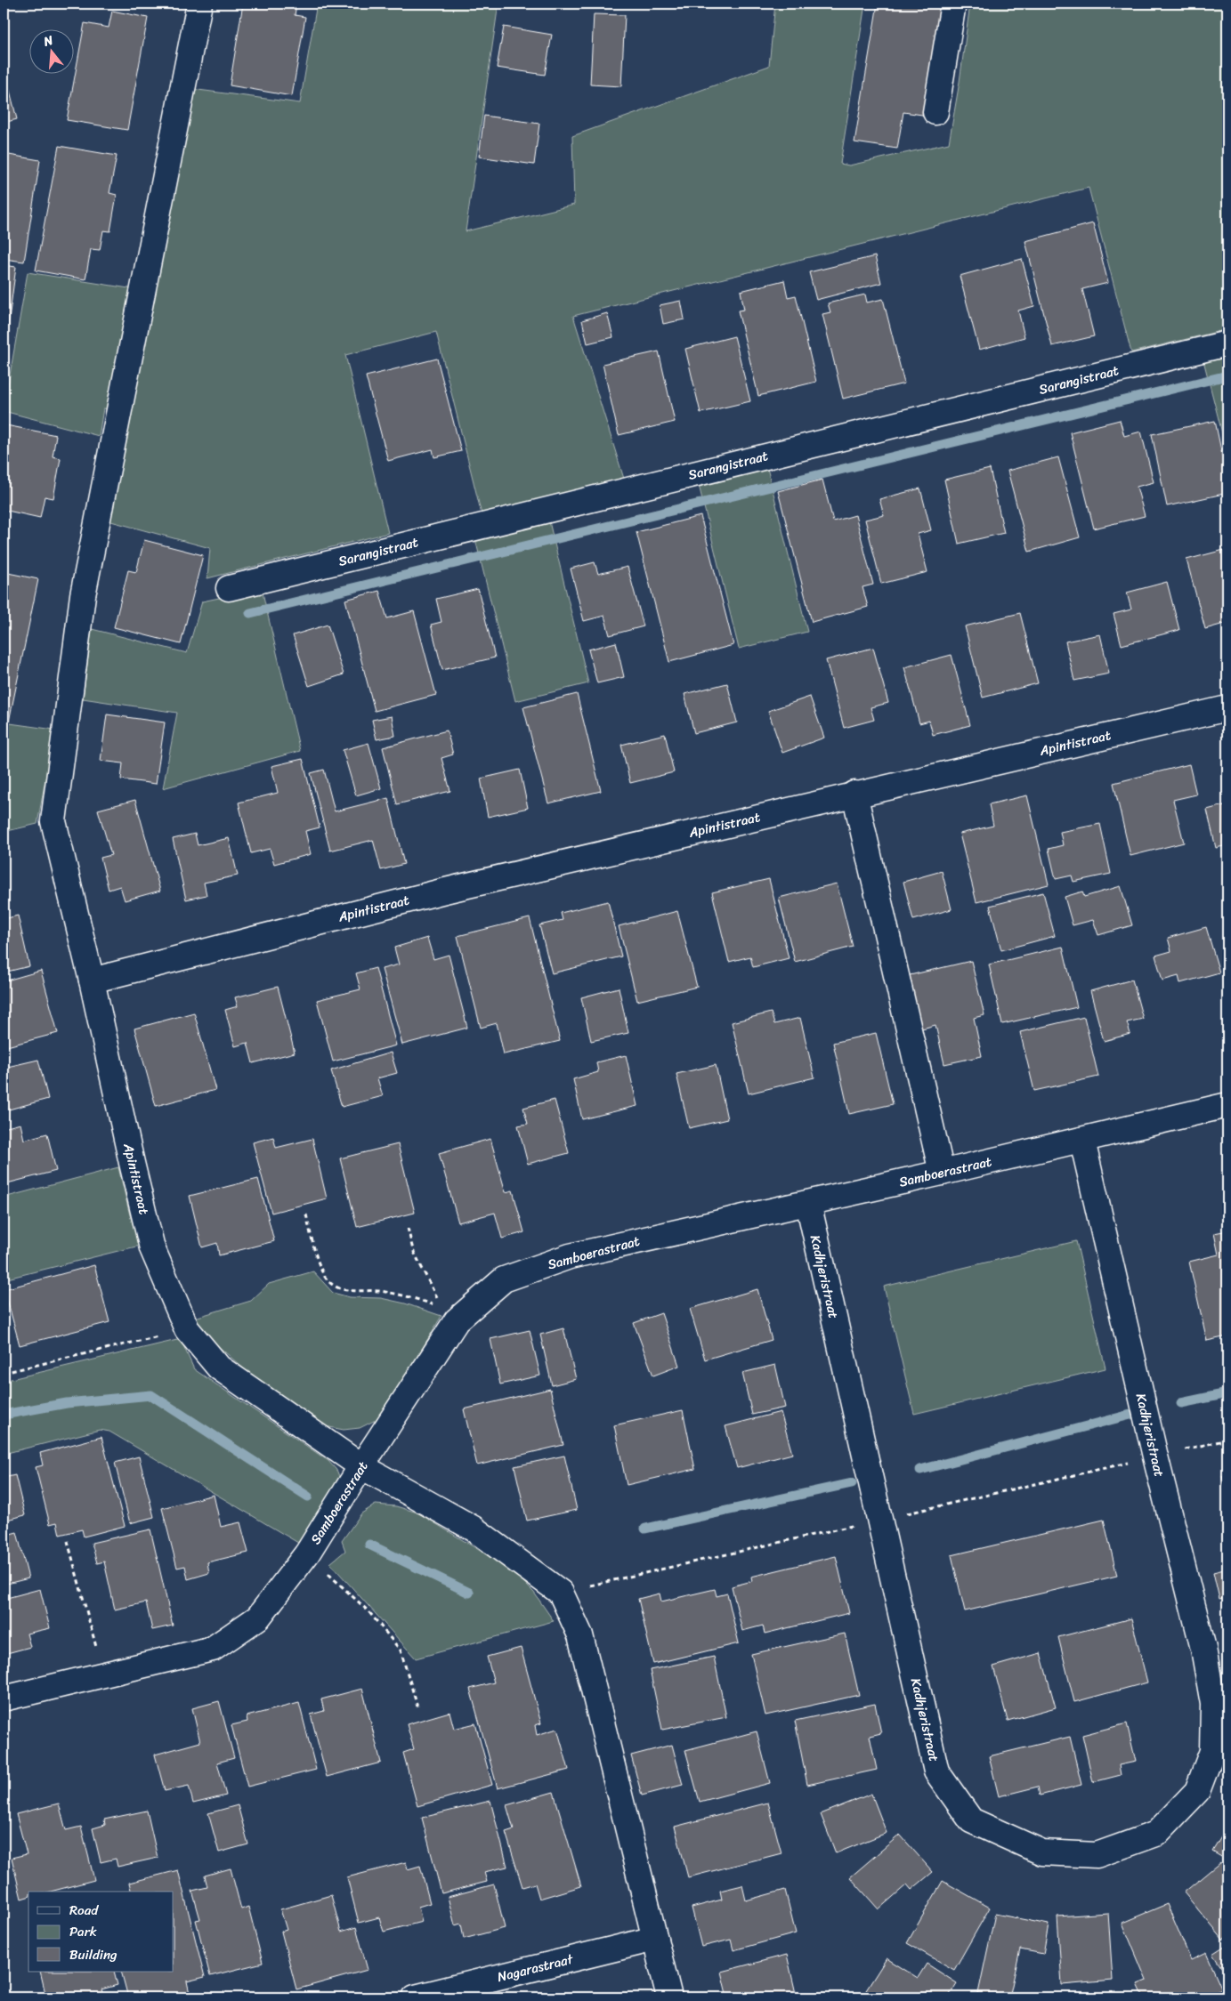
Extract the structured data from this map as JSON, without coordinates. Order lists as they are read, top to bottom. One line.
{"streets":{"street":["Sarangistraat","Apintistraat","Samboerastraat","Kadhjeristraat","Nagarastraat"]},"crossings":[["Apintistraat","Samboerastraat"],["Apintistraat","Nagarastraat"],["Samboerastraat","Kadhjeristraat"]],"legend":["Road","Park","Building"],"north":"top"}
